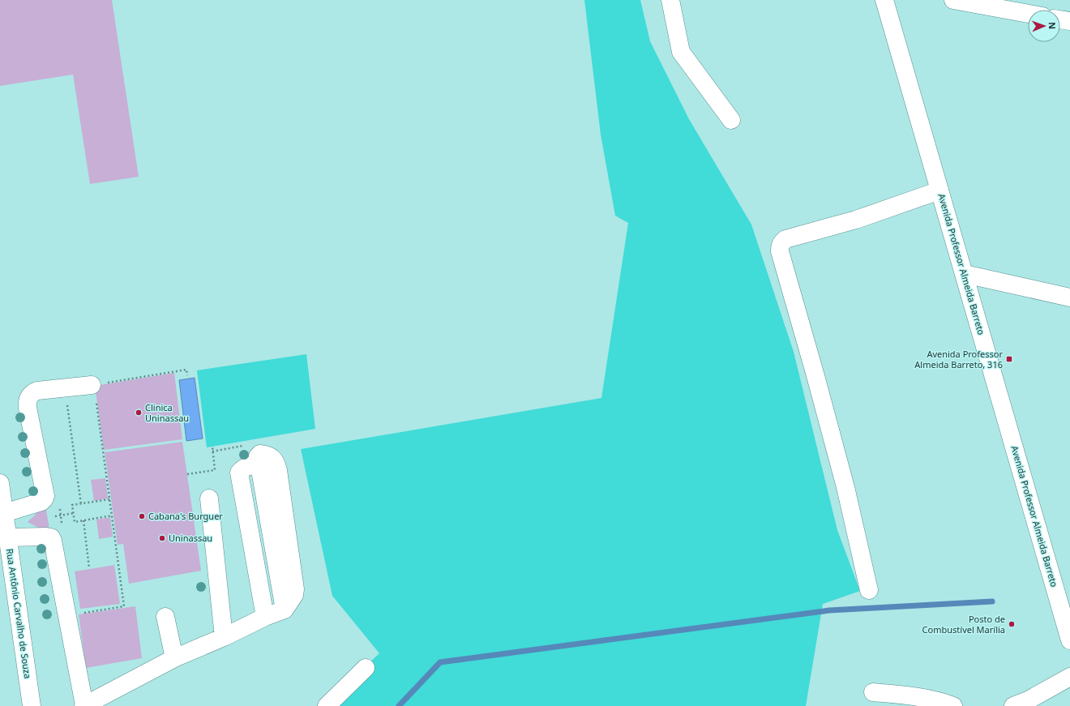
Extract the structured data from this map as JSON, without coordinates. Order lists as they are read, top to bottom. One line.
{"streets":{"street":["Avenida Professor Almeida Barreto","Rua Antônio Carvalho de Souza"]},"places":{"transit":["Avenida Professor Almeida Barreto, 316"],"other":["Clinica Uninassau","Cabana's Burguer","Uninassau","Posto de Combustível Marília"]},"north":"right"}
